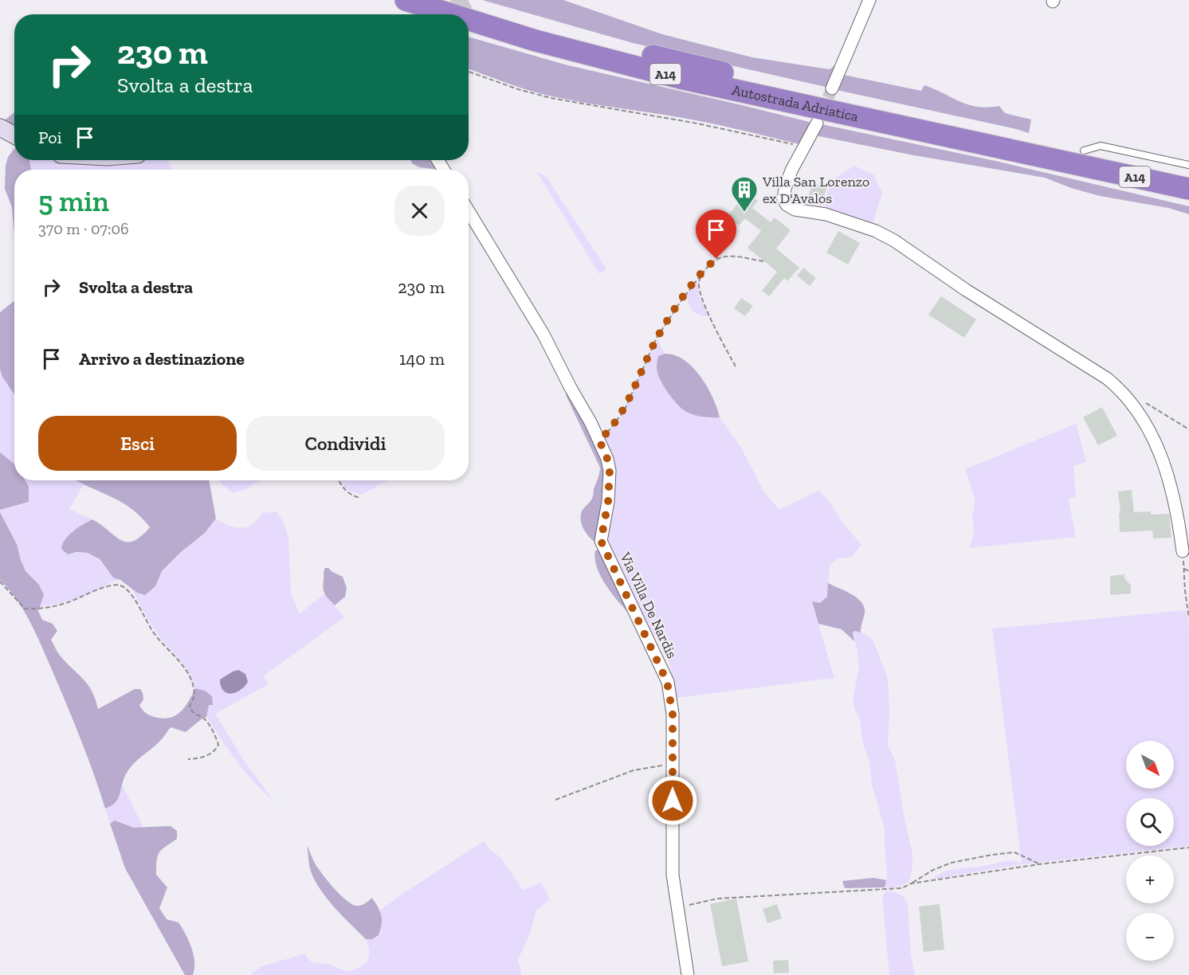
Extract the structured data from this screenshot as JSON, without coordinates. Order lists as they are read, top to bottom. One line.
{"streets":{"highway":["A14","Autostrada Adriatica"],"street":["Via Villa De Nardis"]},"places":{"building":["Villa San Lorenzo ex D'Avalos"]},"north":"bottom right","page":{"turn":["230 m","Svolta a destra"],"then":"Poi","heading":["5 min","370 m · 07:06"],"list":[{"name":"Svolta a destra","value":"230 m"},{"name":"Arrivo a destinazione","value":"140 m"}],"buttons":["Esci","Condividi"],"map_buttons":["+","−"]}}
